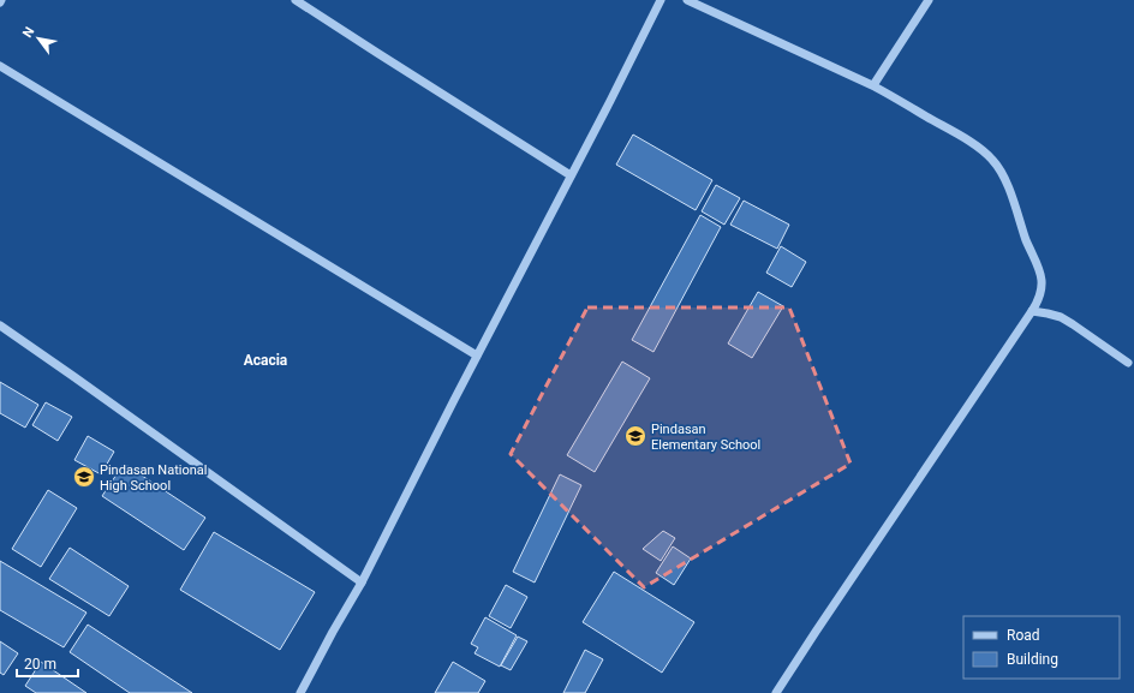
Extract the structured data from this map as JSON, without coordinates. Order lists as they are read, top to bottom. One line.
{"districts":["Acacia"],"places":{"school or university":["Pindasan Elementary School","Pindasan National High School"]},"legend":["Road","Building"],"scale_bar":"20 m","north":"top left"}
